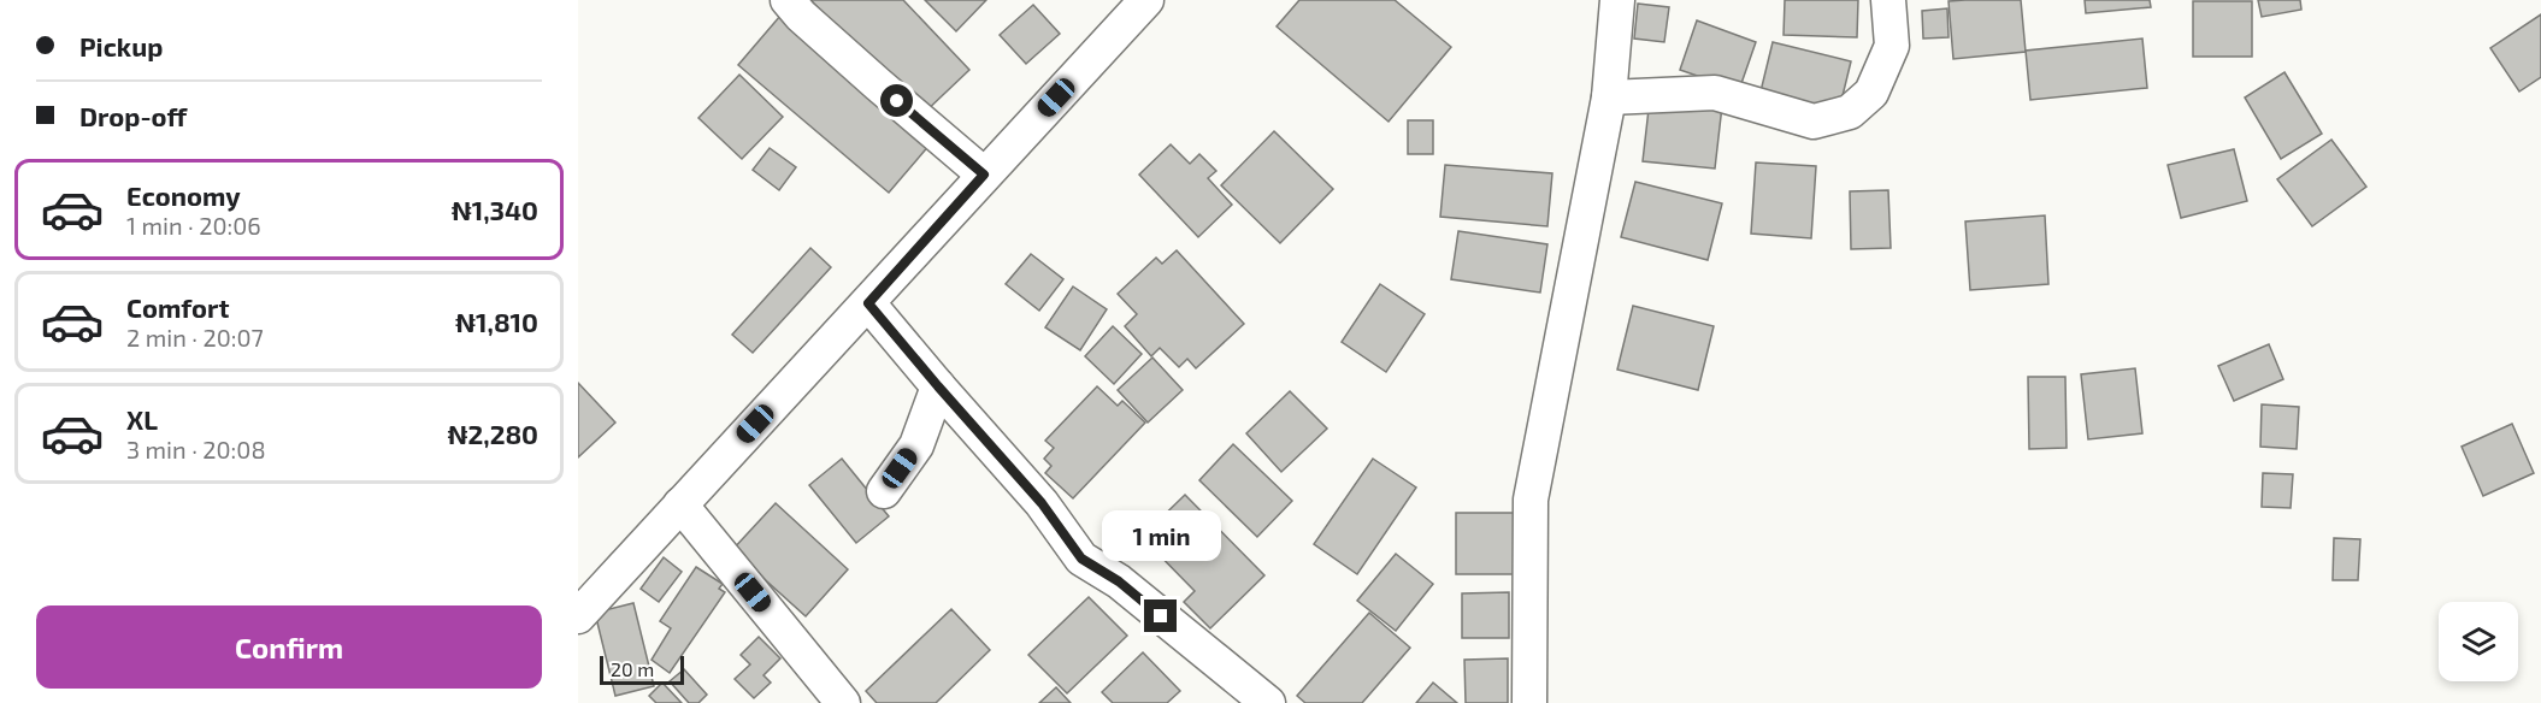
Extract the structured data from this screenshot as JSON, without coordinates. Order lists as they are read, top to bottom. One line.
{"scale_bar":"20 m","page":{"banner":["Pickup","Drop-off"],"list":[{"name":"Economy","note":"1 min · 20:06","value":"₦1,340"},{"name":"Comfort","note":"2 min · 20:07","value":"₦1,810"},{"name":"XL","note":"3 min · 20:08","value":"₦2,280"}],"bubble":"1 min","buttons":"Confirm","scale":"20 m"}}
